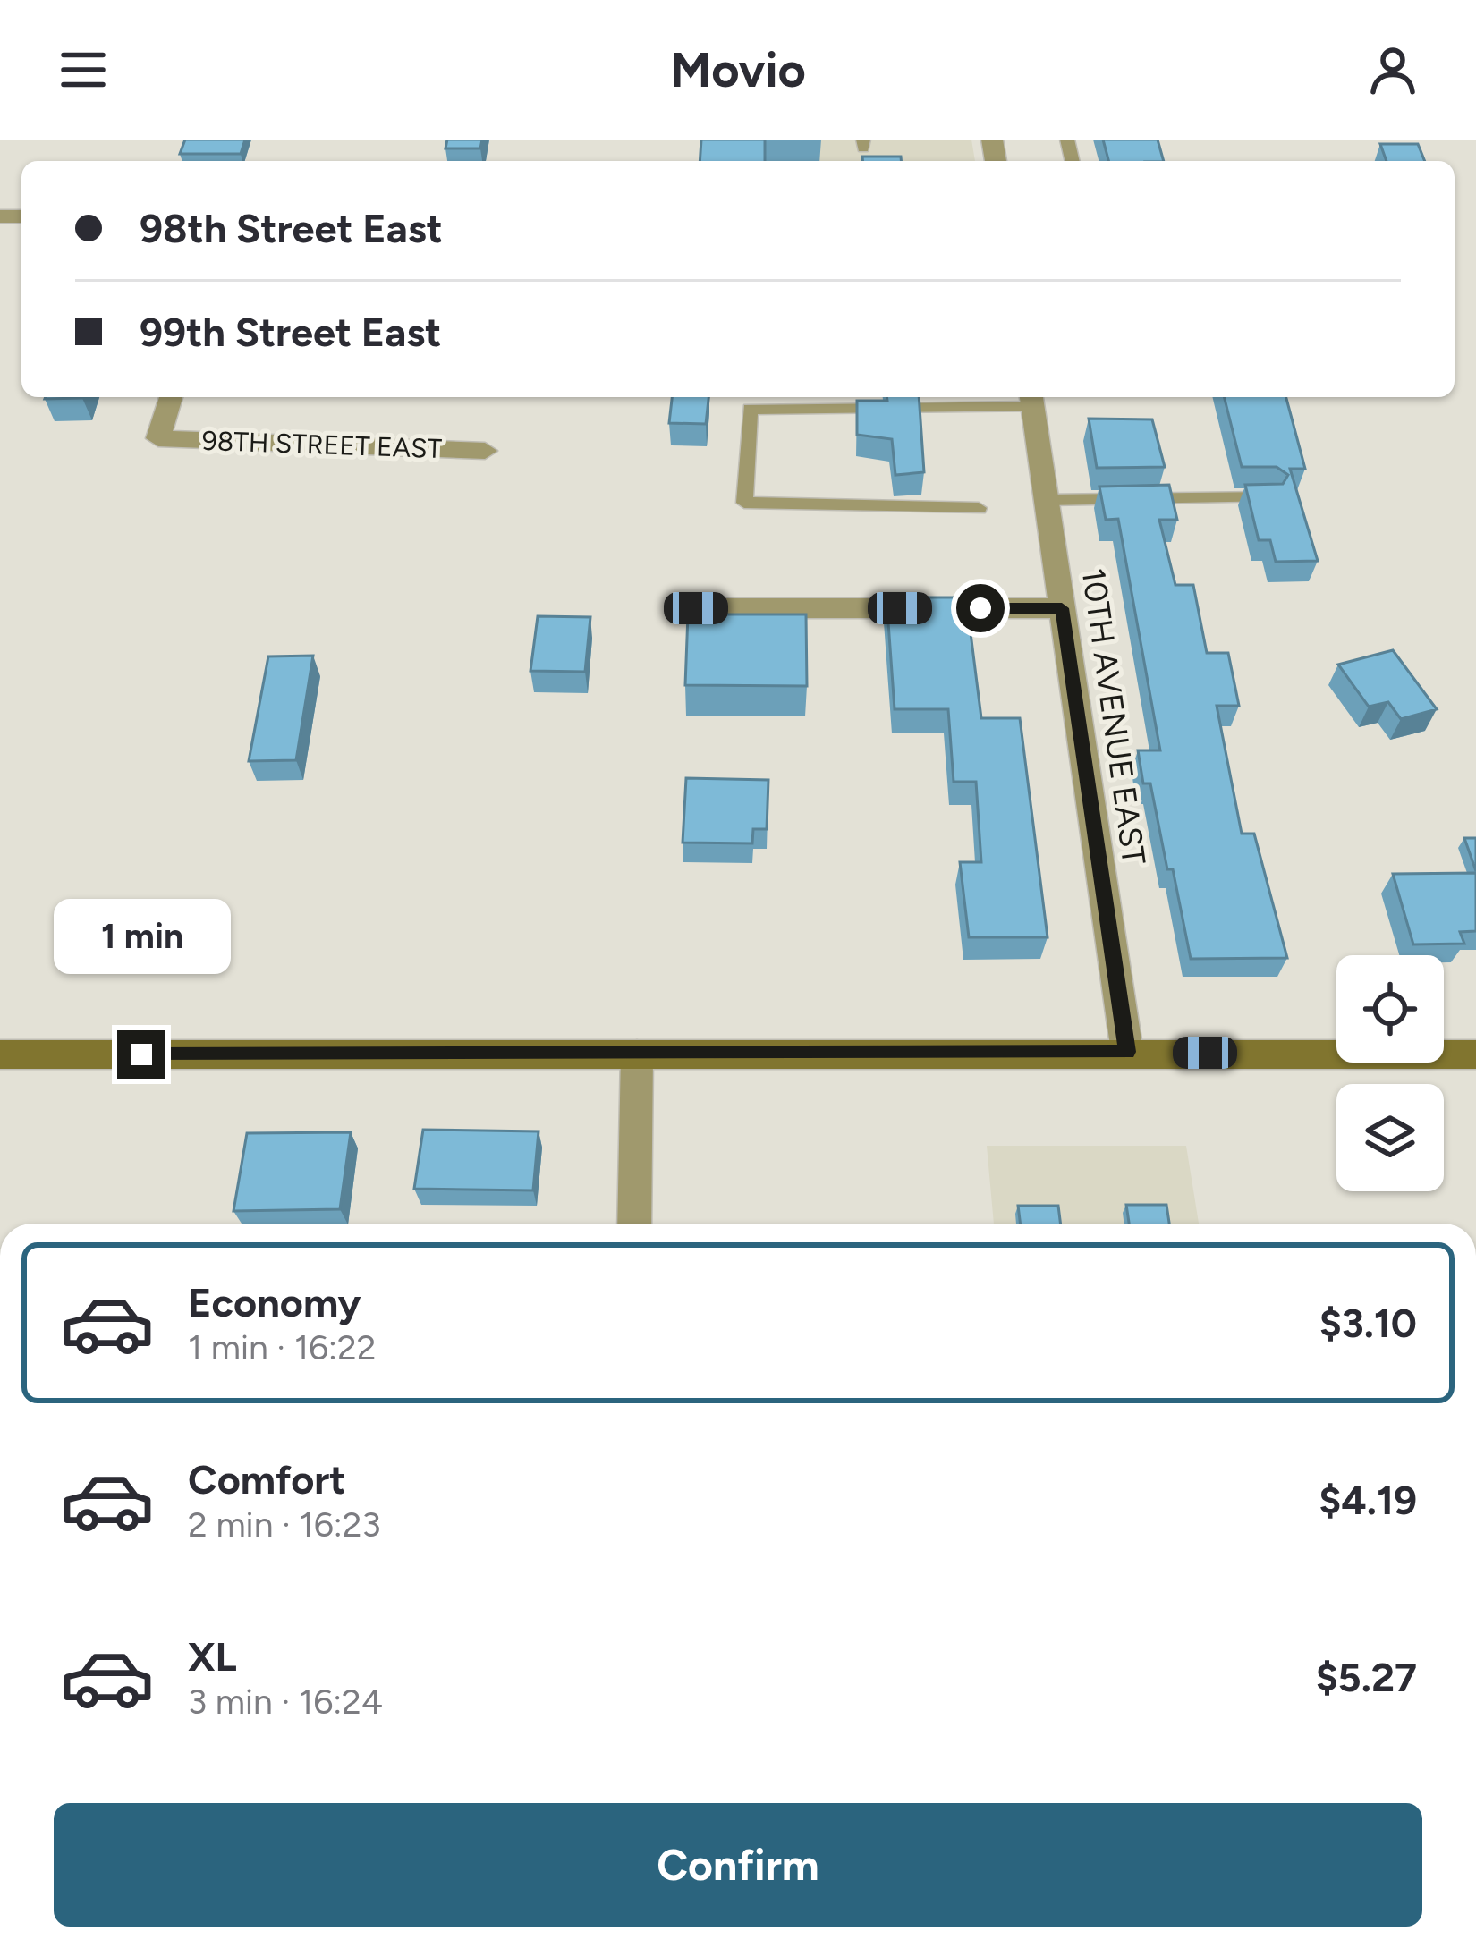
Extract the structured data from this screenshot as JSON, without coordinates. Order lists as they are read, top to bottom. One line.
{"streets":{"street":["98TH STREET EAST","10TH AVENUE EAST"]},"page":{"header":"Movio","banner":["98th Street East","99th Street East"],"bubble":"1 min","list":[{"name":"Economy","note":"1 min · 16:22","value":"$3.10"},{"name":"Comfort","note":"2 min · 16:23","value":"$4.19"},{"name":"XL","note":"3 min · 16:24","value":"$5.27"}],"buttons":"Confirm"}}
